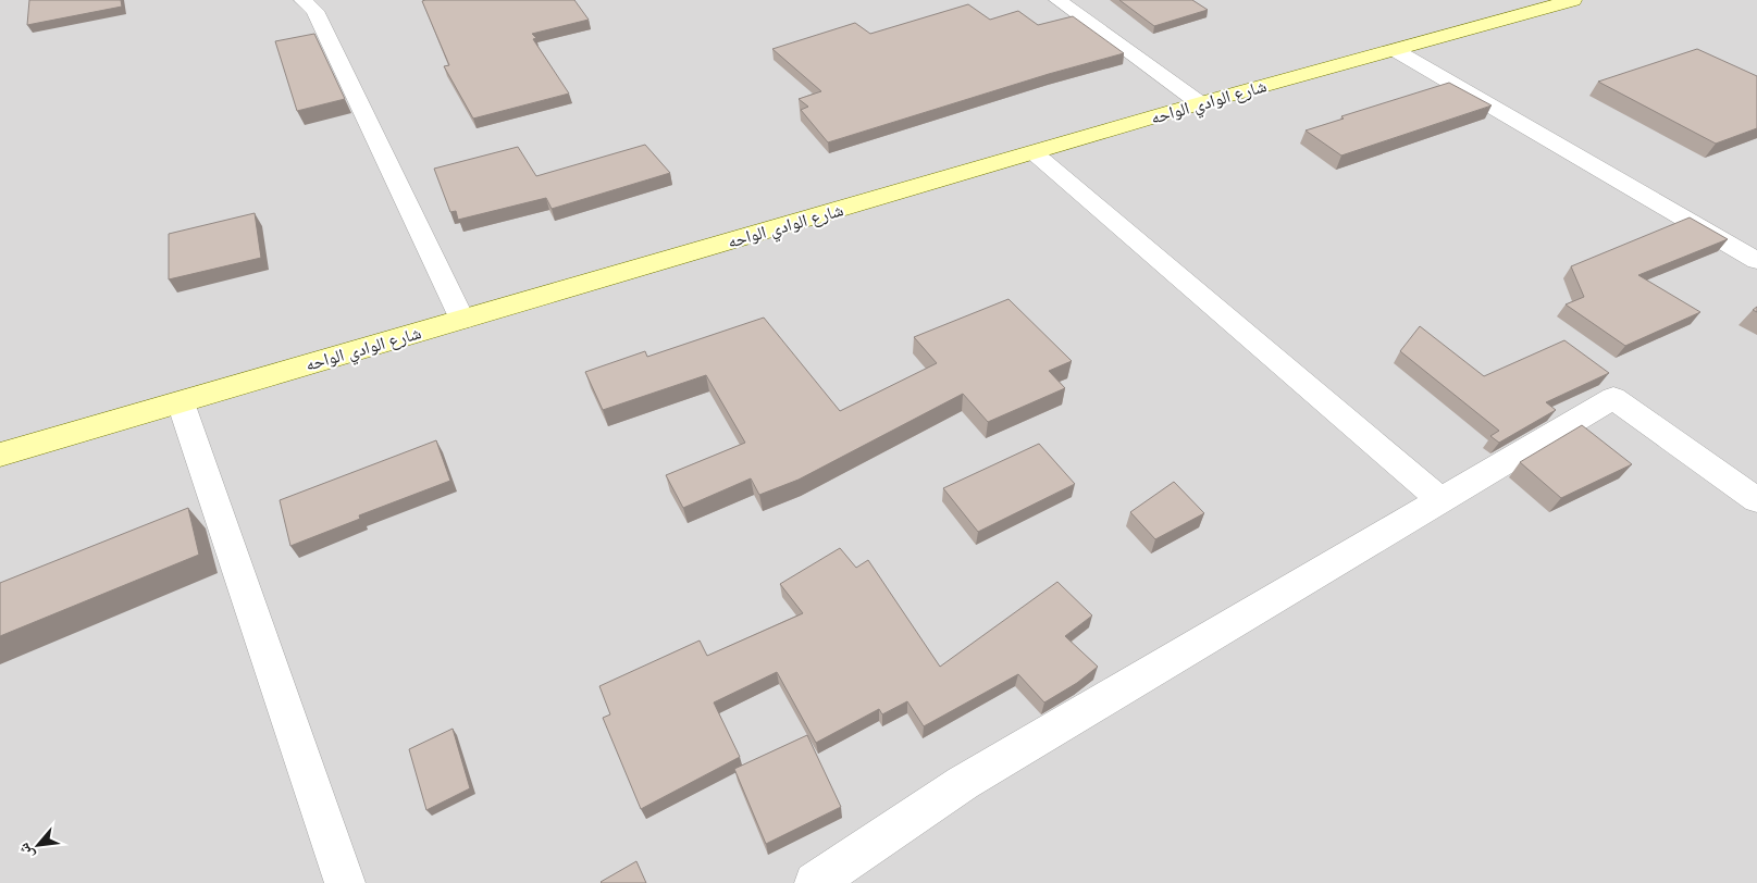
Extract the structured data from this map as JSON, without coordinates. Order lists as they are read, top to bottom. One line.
{"streets":{"main road":["شارع الوادي الواحه"]},"north":"bottom left"}
